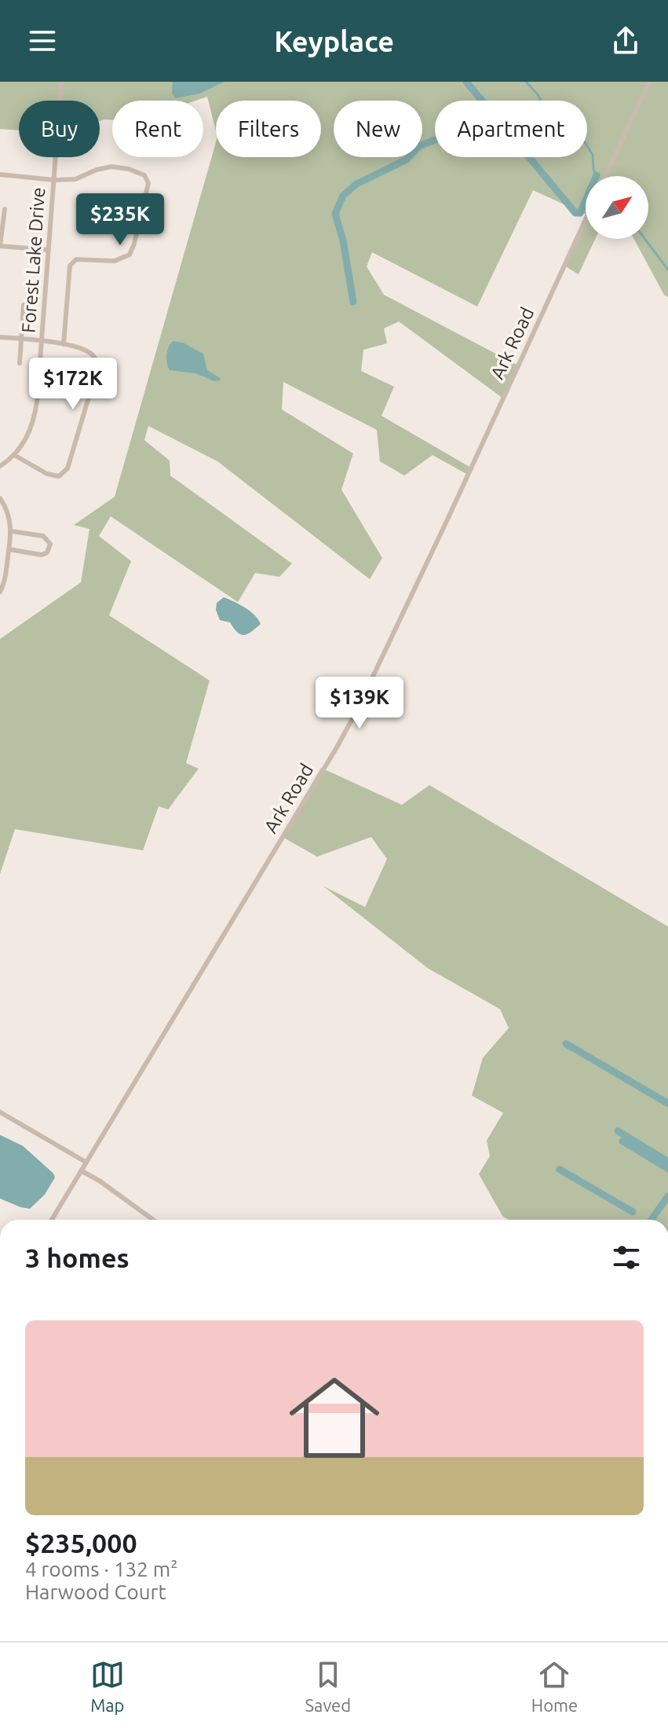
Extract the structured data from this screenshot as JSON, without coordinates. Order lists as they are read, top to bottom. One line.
{"streets":{"street":["Forest Lake Drive","Ark Road"]},"north":"top right","page":{"header":"Keyplace","chip":["Buy","Rent","Filters","New","Apartment"],"price":["$235K","$172K","$139K"],"heading":"3 homes","list":[{"name":"$235,000","note":"4 rooms · 132 m² · Harwood Court"}],"tabs":["Map","Saved","Home"]}}
